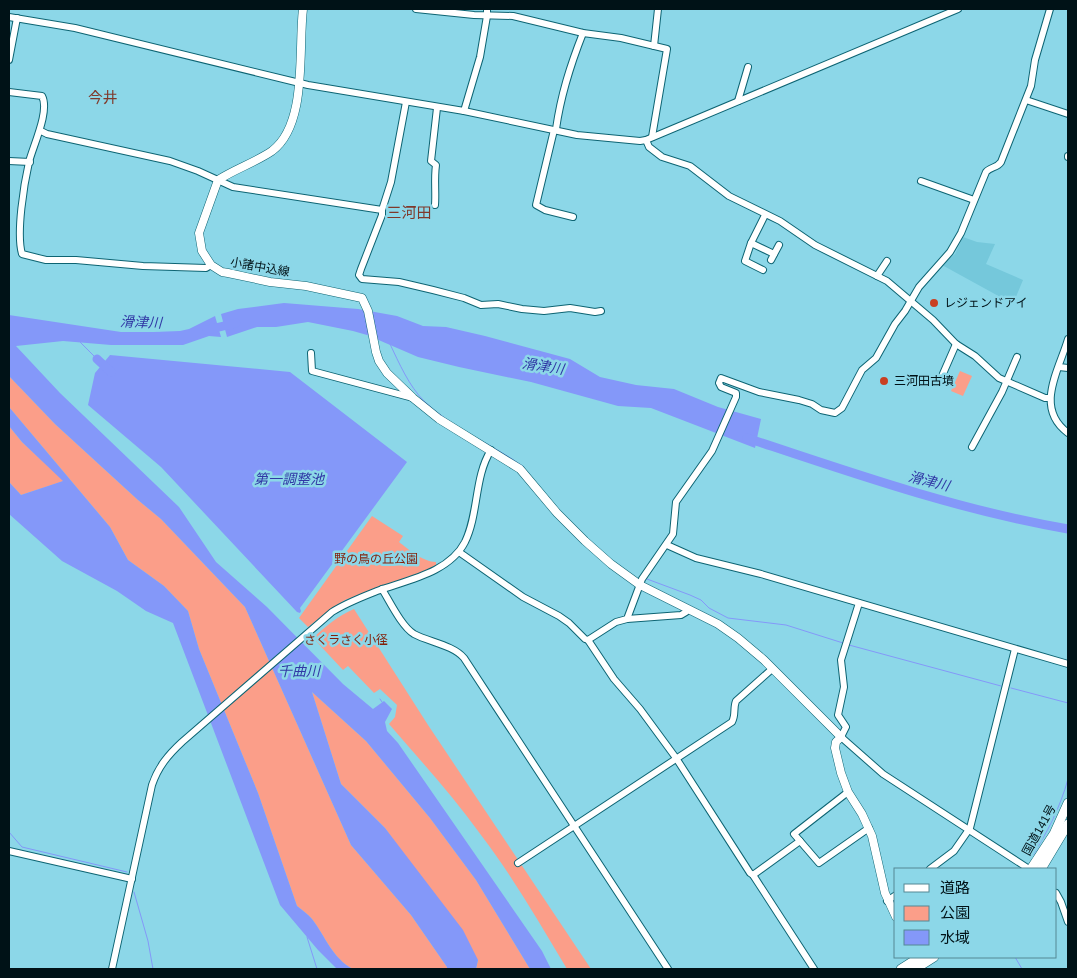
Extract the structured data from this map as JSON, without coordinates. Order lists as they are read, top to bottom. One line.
{"streets":{"highway":["国道141号"],"main road":["小諸中込線"]},"districts":["今井","三河田"],"water":["滑津川","第一調整池","千曲川"],"parks":["野の鳥の丘公園","さくラさく小径"],"places":["レジェンドアイ","三河田古墳"],"legend":["道路","公園","水域"]}
